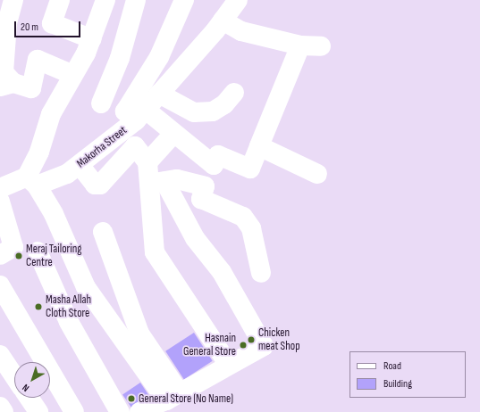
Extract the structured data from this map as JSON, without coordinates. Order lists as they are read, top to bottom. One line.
{"streets":{"street":["Makorha Street"]},"places":["Meraj Tailoring Centre","Masha Allah Cloth Store","Chicken meat Shop","Hasnain General Store","General Store (No Name)"],"legend":["Road","Building"],"scale_bar":"20 m","north":"bottom left"}
